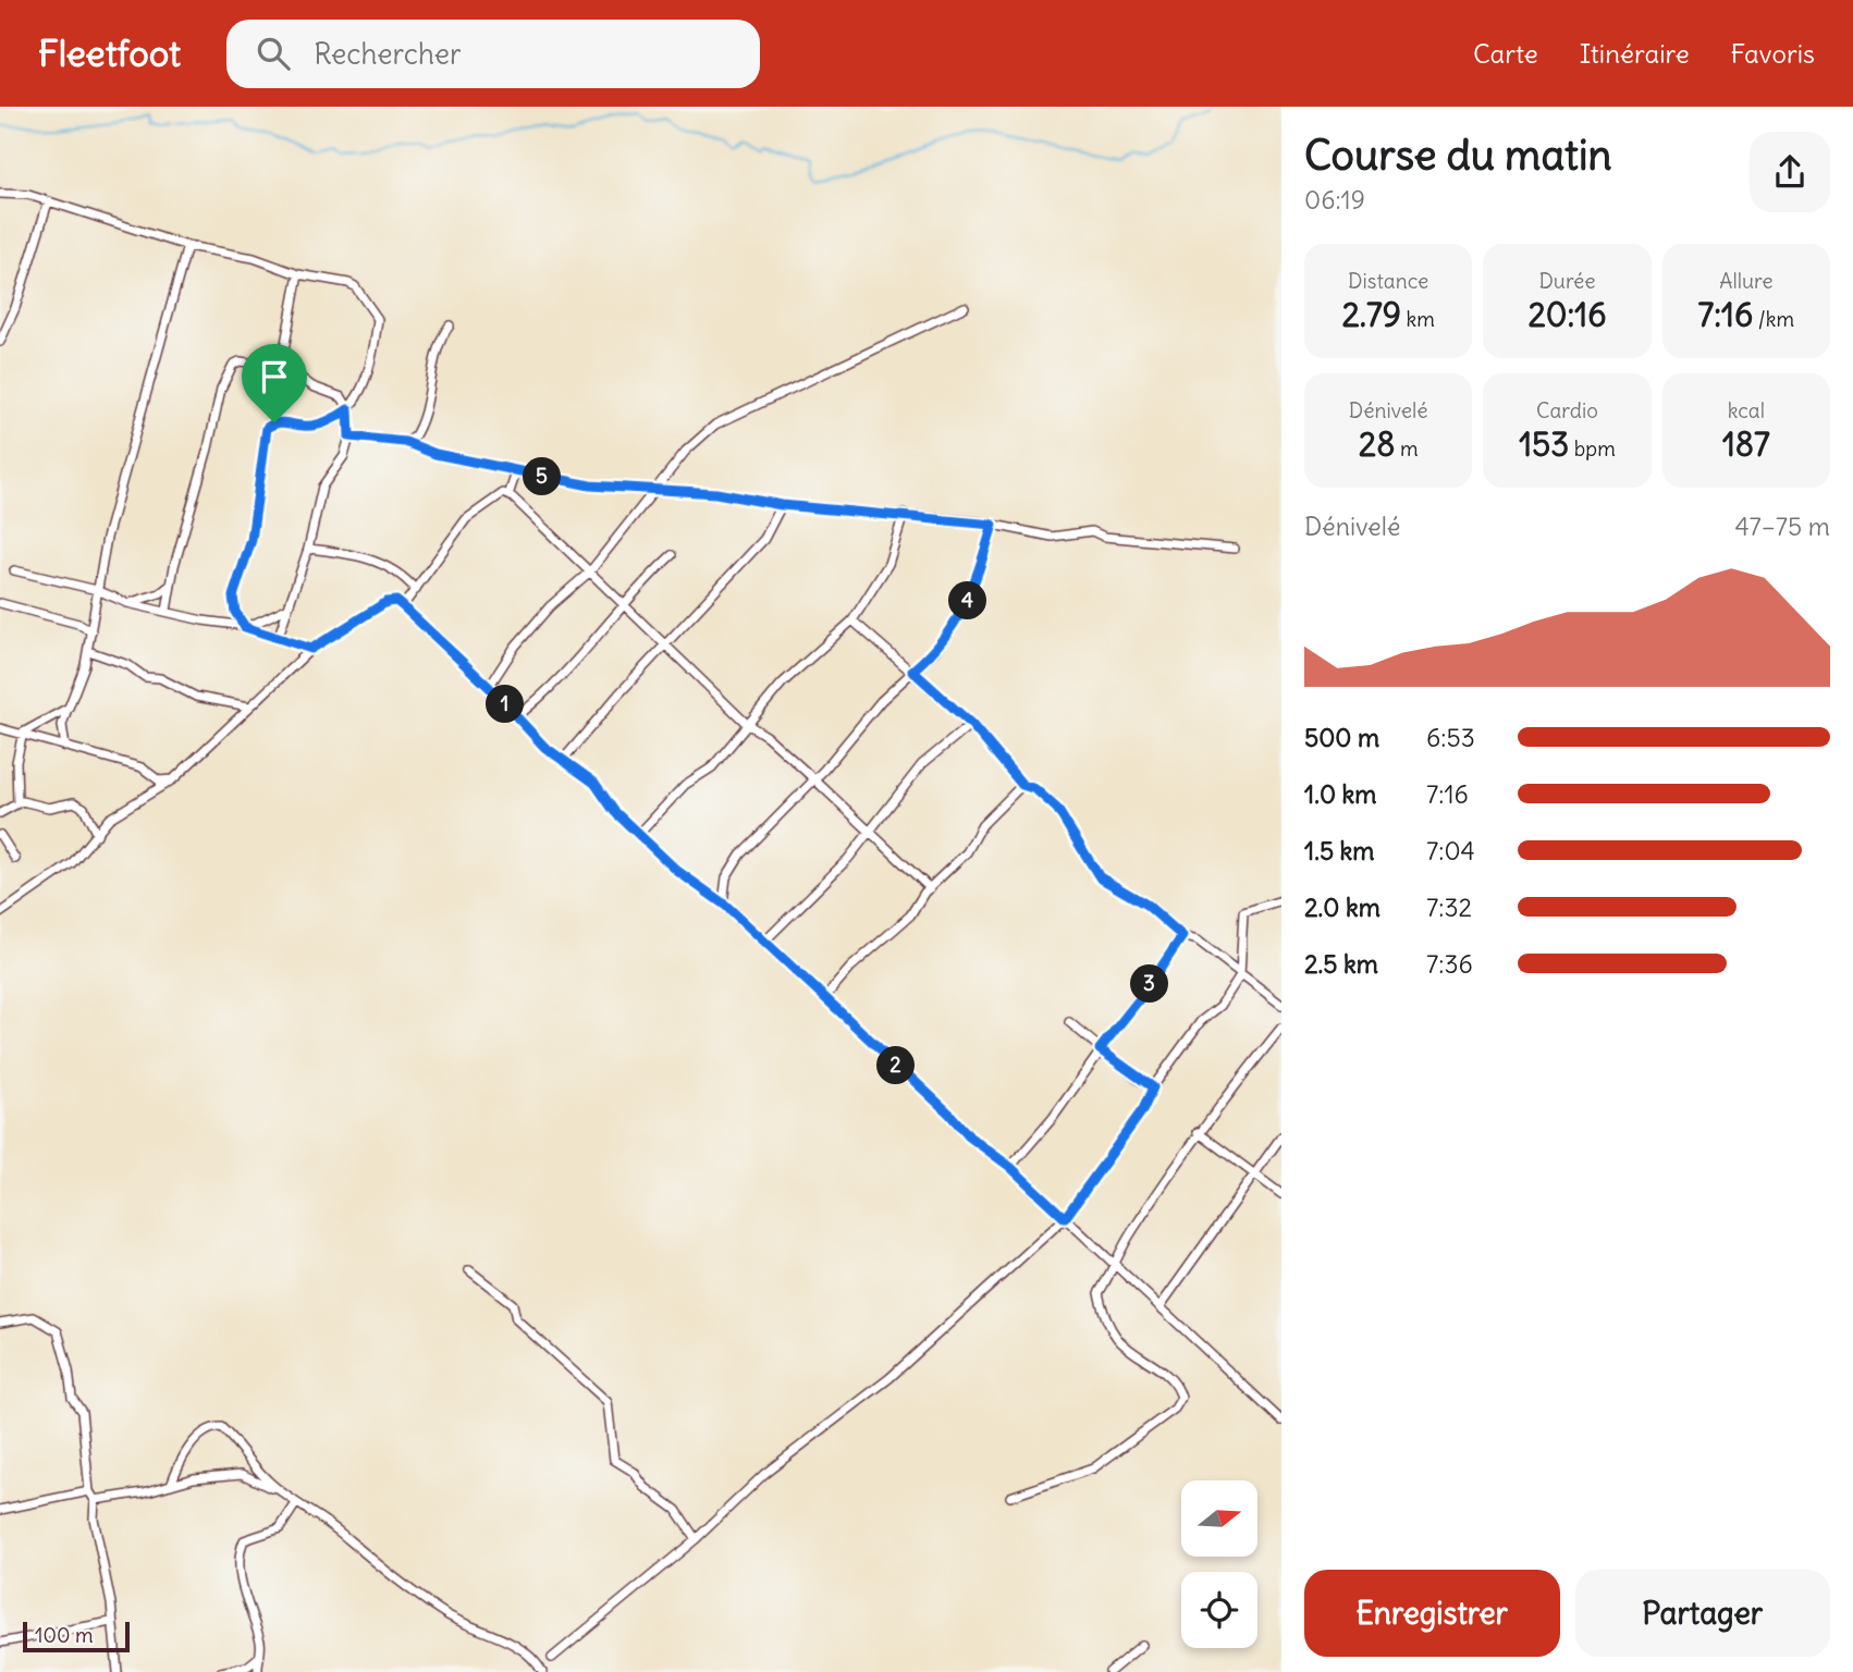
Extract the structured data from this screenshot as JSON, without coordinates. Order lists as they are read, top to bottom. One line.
{"scale_bar":"100 m","north":"right","page":{"header":"Fleetfoot","search":"Rechercher","nav":["Carte","Itinéraire","Favoris"],"heading":["Course du matin","06:19"],"stats":[["Distance","2.79 km"],["Durée","20:16"],["Allure","7:16 /km"],["Dénivelé","28 m"],["Cardio","153 bpm"],["kcal","187"]],"pins":["5","4","1","3","2"],"chart":["Dénivelé","47–75 m"],"list":[{"name":"500 m","note":"6:53"},{"name":"1.0 km","note":"7:16"},{"name":"1.5 km","note":"7:04"},{"name":"2.0 km","note":"7:32"},{"name":"2.5 km","note":"7:36"}],"buttons":["Enregistrer","Partager"],"scale":"100 m"}}
